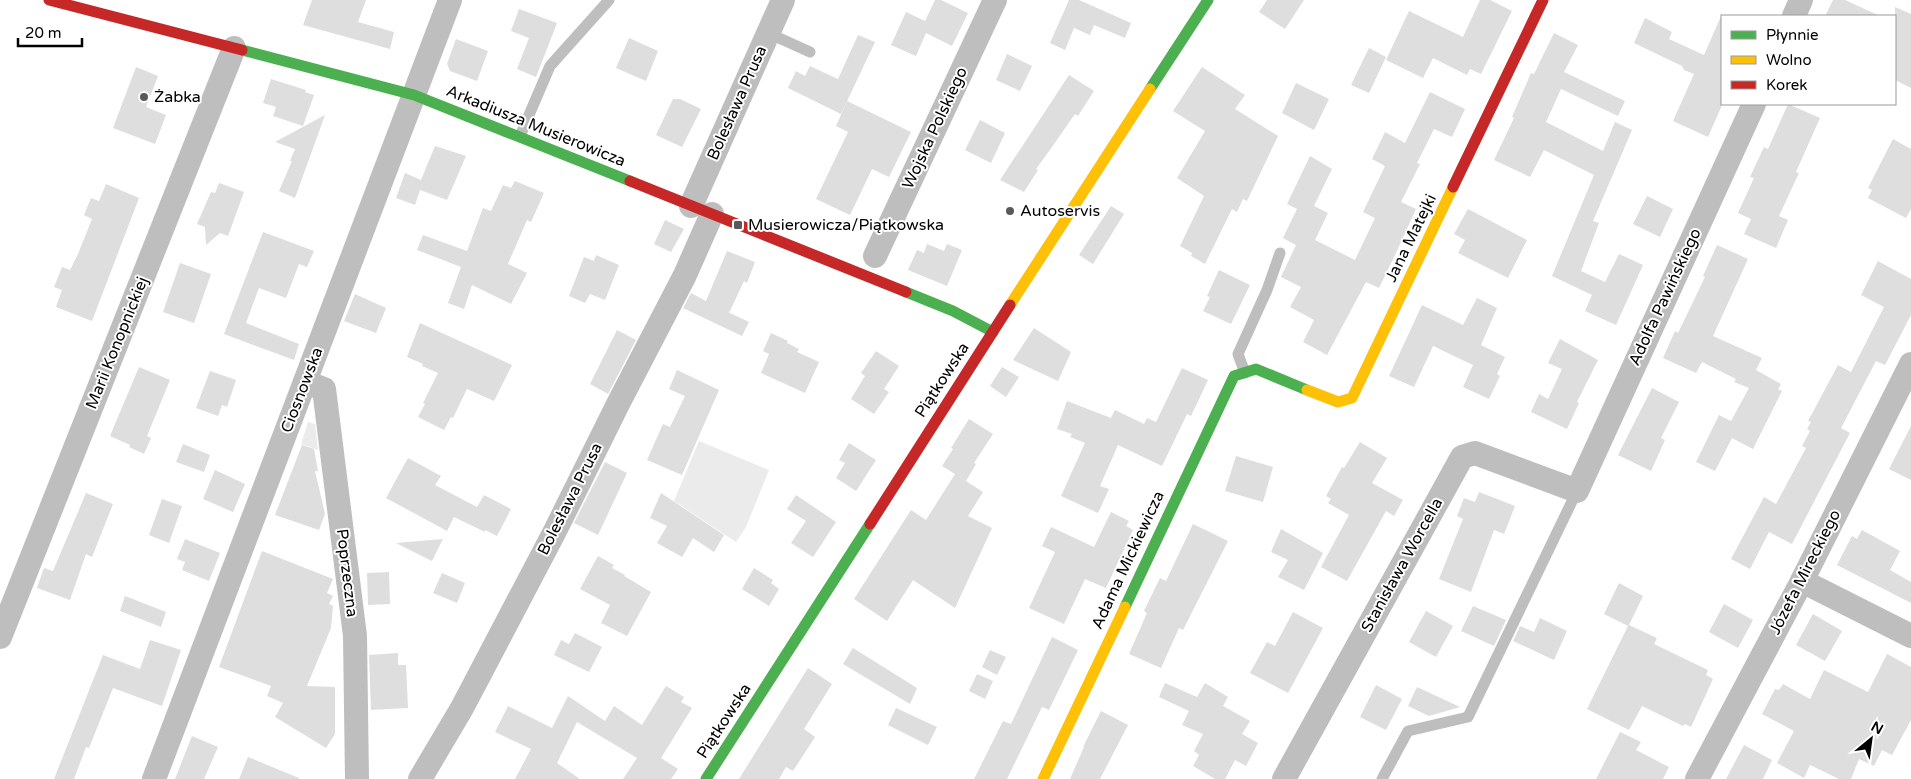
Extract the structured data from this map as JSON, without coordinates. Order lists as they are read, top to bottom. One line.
{"streets":{"street":["Bolesława Prusa","Arkadiusza Musierowicza","Wojska Polskiego","Jana Matejki","Adolfa Pawińskiego","Marii Konopnickiej","Piątkowska","Ciosnowska","Adama Mickiewicza","Stanisława Worcella","Józefa Mireckiego","Poprzeczna"]},"crossings":[["Bolesława Prusa","Arkadiusza Musierowicza"],["Arkadiusza Musierowicza","Marii Konopnickiej"],["Arkadiusza Musierowicza","Piątkowska"],["Arkadiusza Musierowicza","Ciosnowska"],["Jana Matejki","Adama Mickiewicza"],["Adolfa Pawińskiego","Stanisława Worcella"],["Ciosnowska","Poprzeczna"]],"places":{"other":["Żabka","Autoservis"],"transit":["Musierowicza/Piątkowska"]},"legend":["Płynnie","Wolno","Korek"],"scale_bar":"20 m","north":"top right"}
